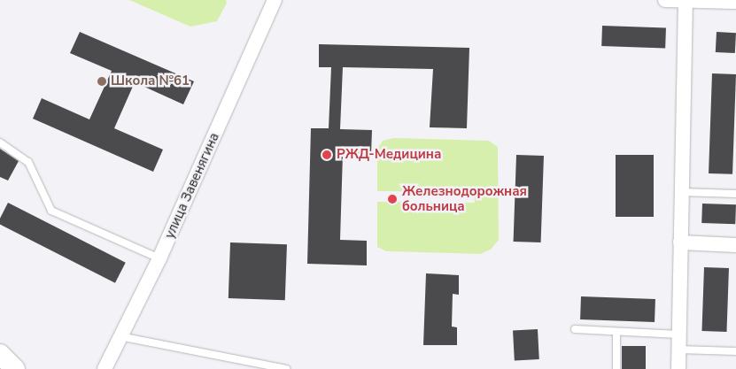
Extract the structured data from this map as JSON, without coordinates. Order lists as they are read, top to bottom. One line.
{"streets":{"street":["улица Завенягина"]},"places":["Школа №61","РЖД-Медицина","Железнодорожная больница"]}
